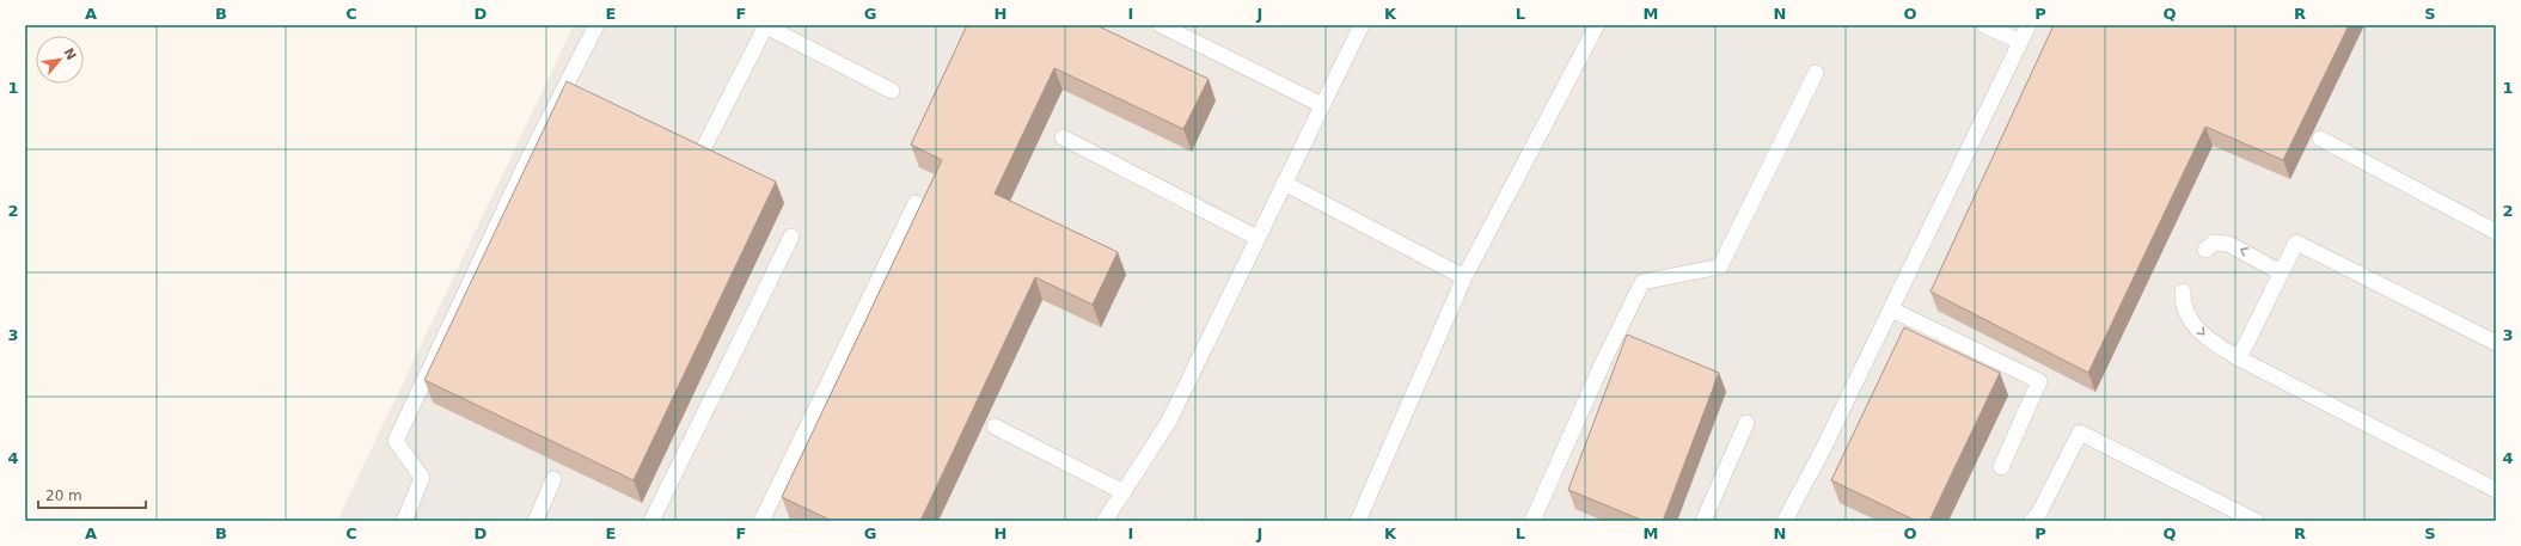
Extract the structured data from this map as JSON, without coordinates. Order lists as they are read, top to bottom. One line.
{"scale_bar":"20 m","north":"top right","grid":{"columns":["A","B","C","D","E","F","G","H","I","J","K","L","M","N","O","P","Q","R","S"],"rows":["1","2","3","4"]}}
